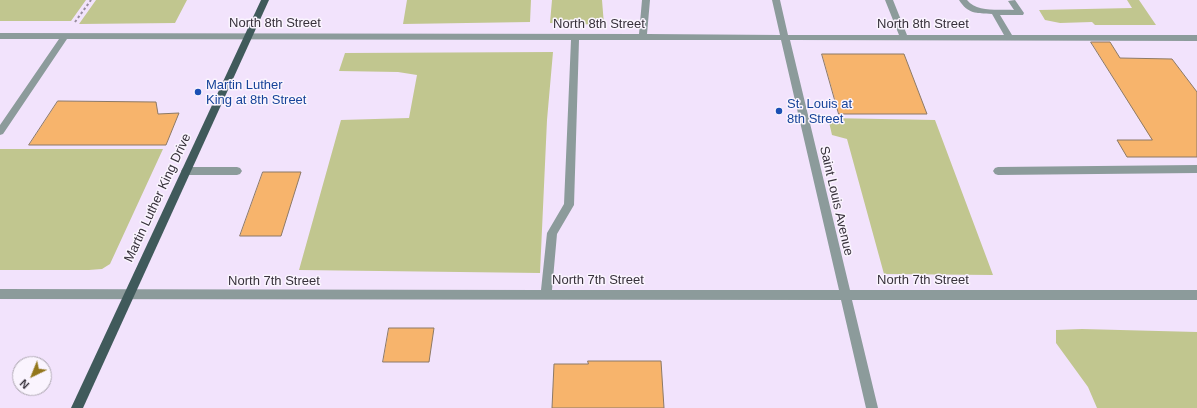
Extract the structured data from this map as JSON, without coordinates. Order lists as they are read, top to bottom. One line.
{"streets":{"main road":["Martin Luther King Drive"],"street":["North 8th Street","Saint Louis Avenue","North 7th Street"]},"crossings":[["North 8th Street","Martin Luther King Drive"],["North 8th Street","Saint Louis Avenue"],["Martin Luther King Drive","North 7th Street"],["Saint Louis Avenue","North 7th Street"]],"places":["Martin Luther King at 8th Street","St. Louis at 8th Street"],"north":"bottom left"}
